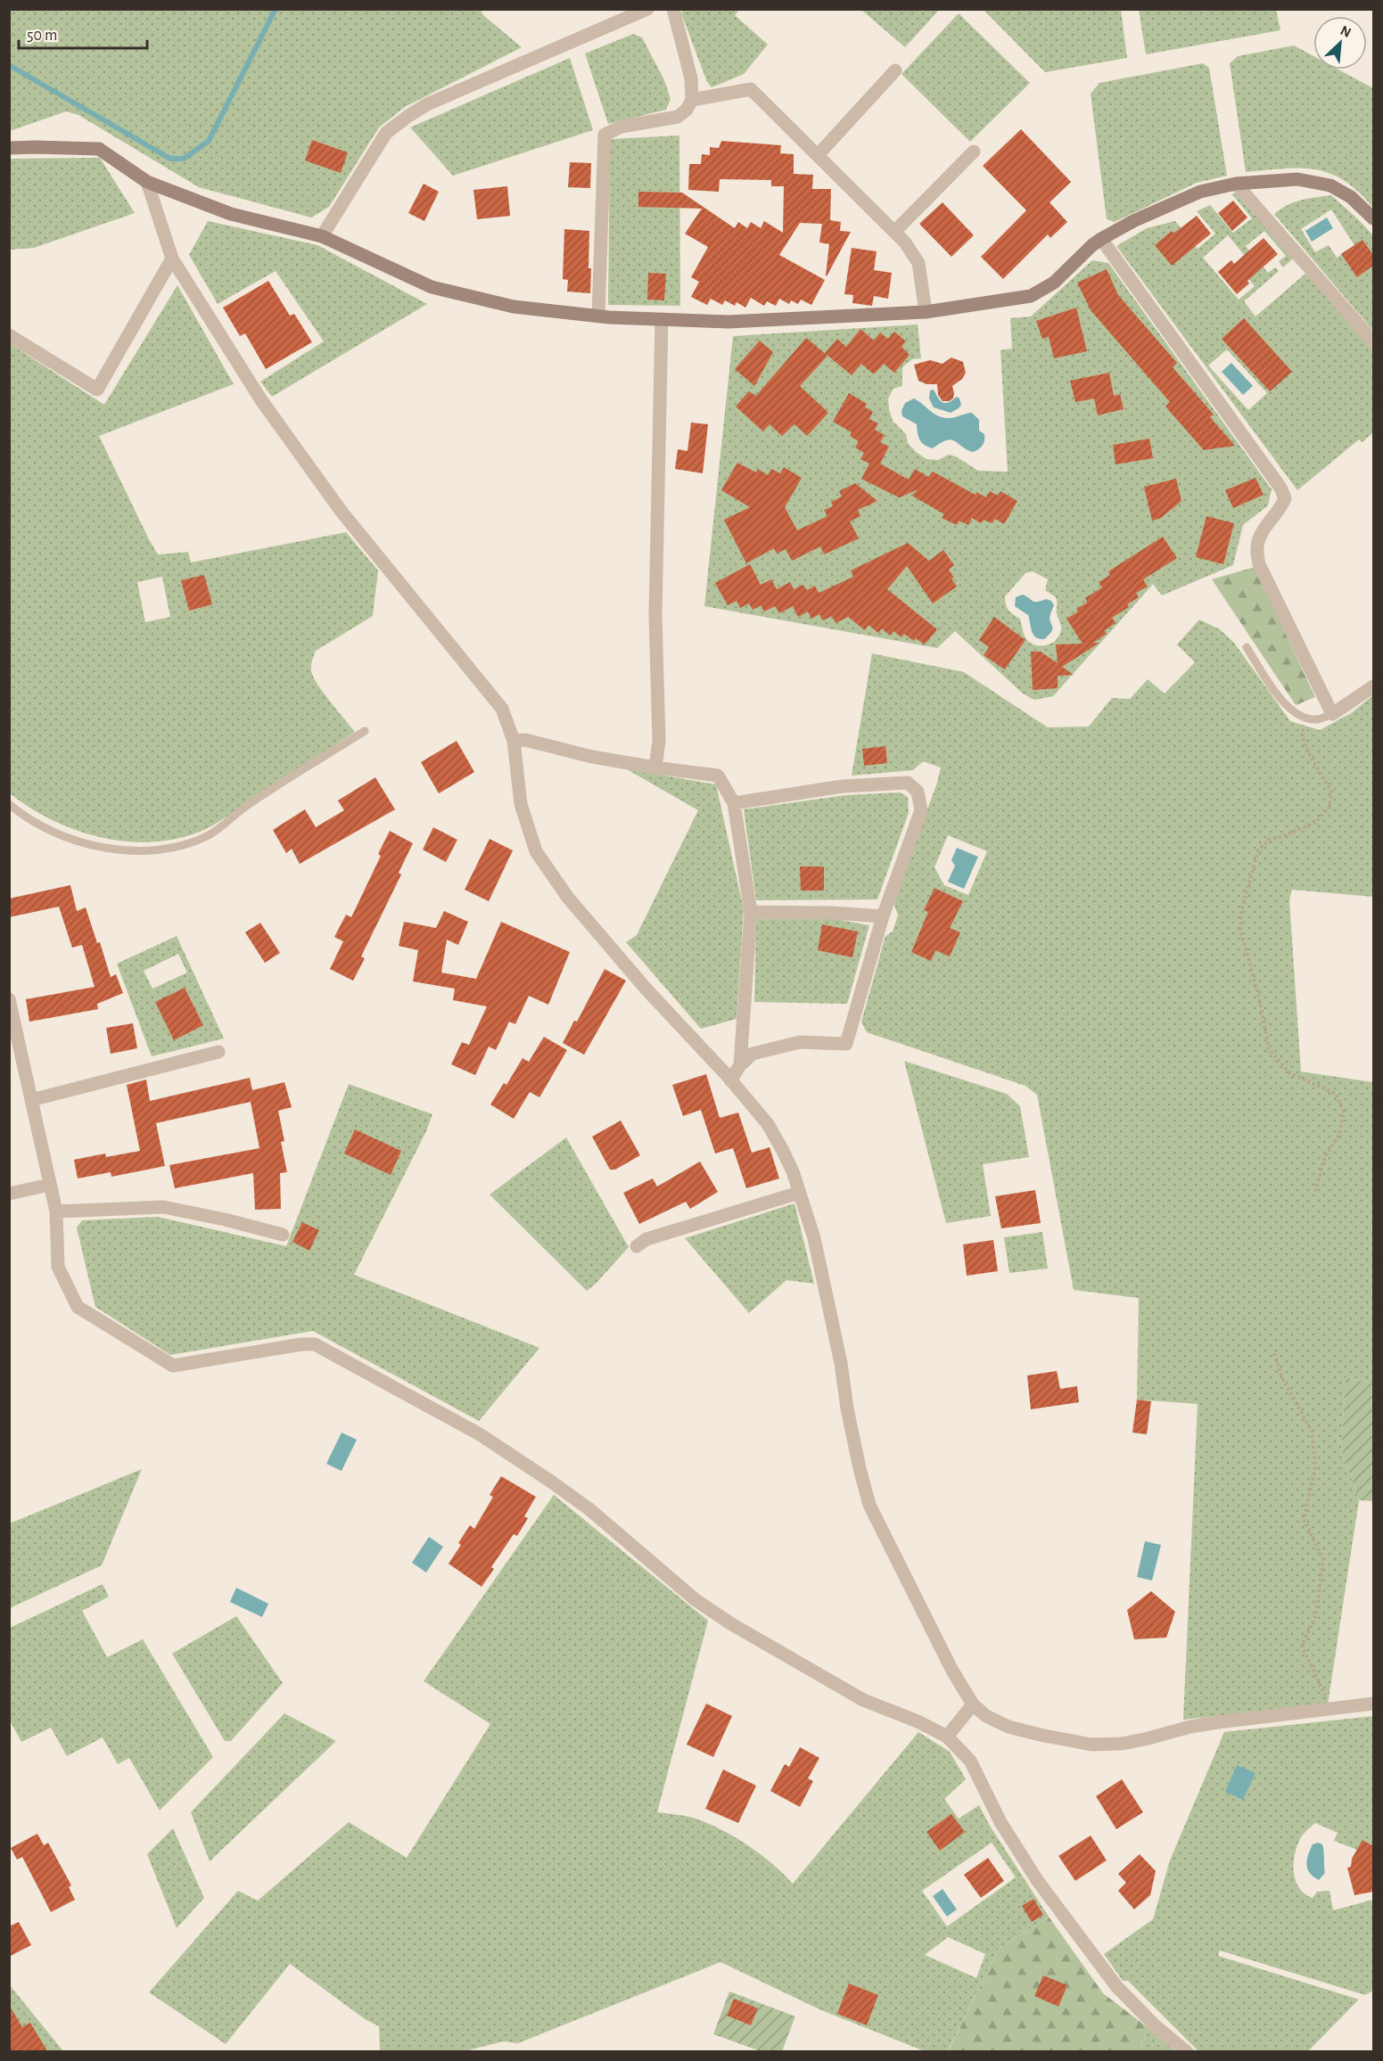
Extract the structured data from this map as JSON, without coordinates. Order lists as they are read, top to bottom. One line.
{"scale_bar":"50 m","north":"top right"}
